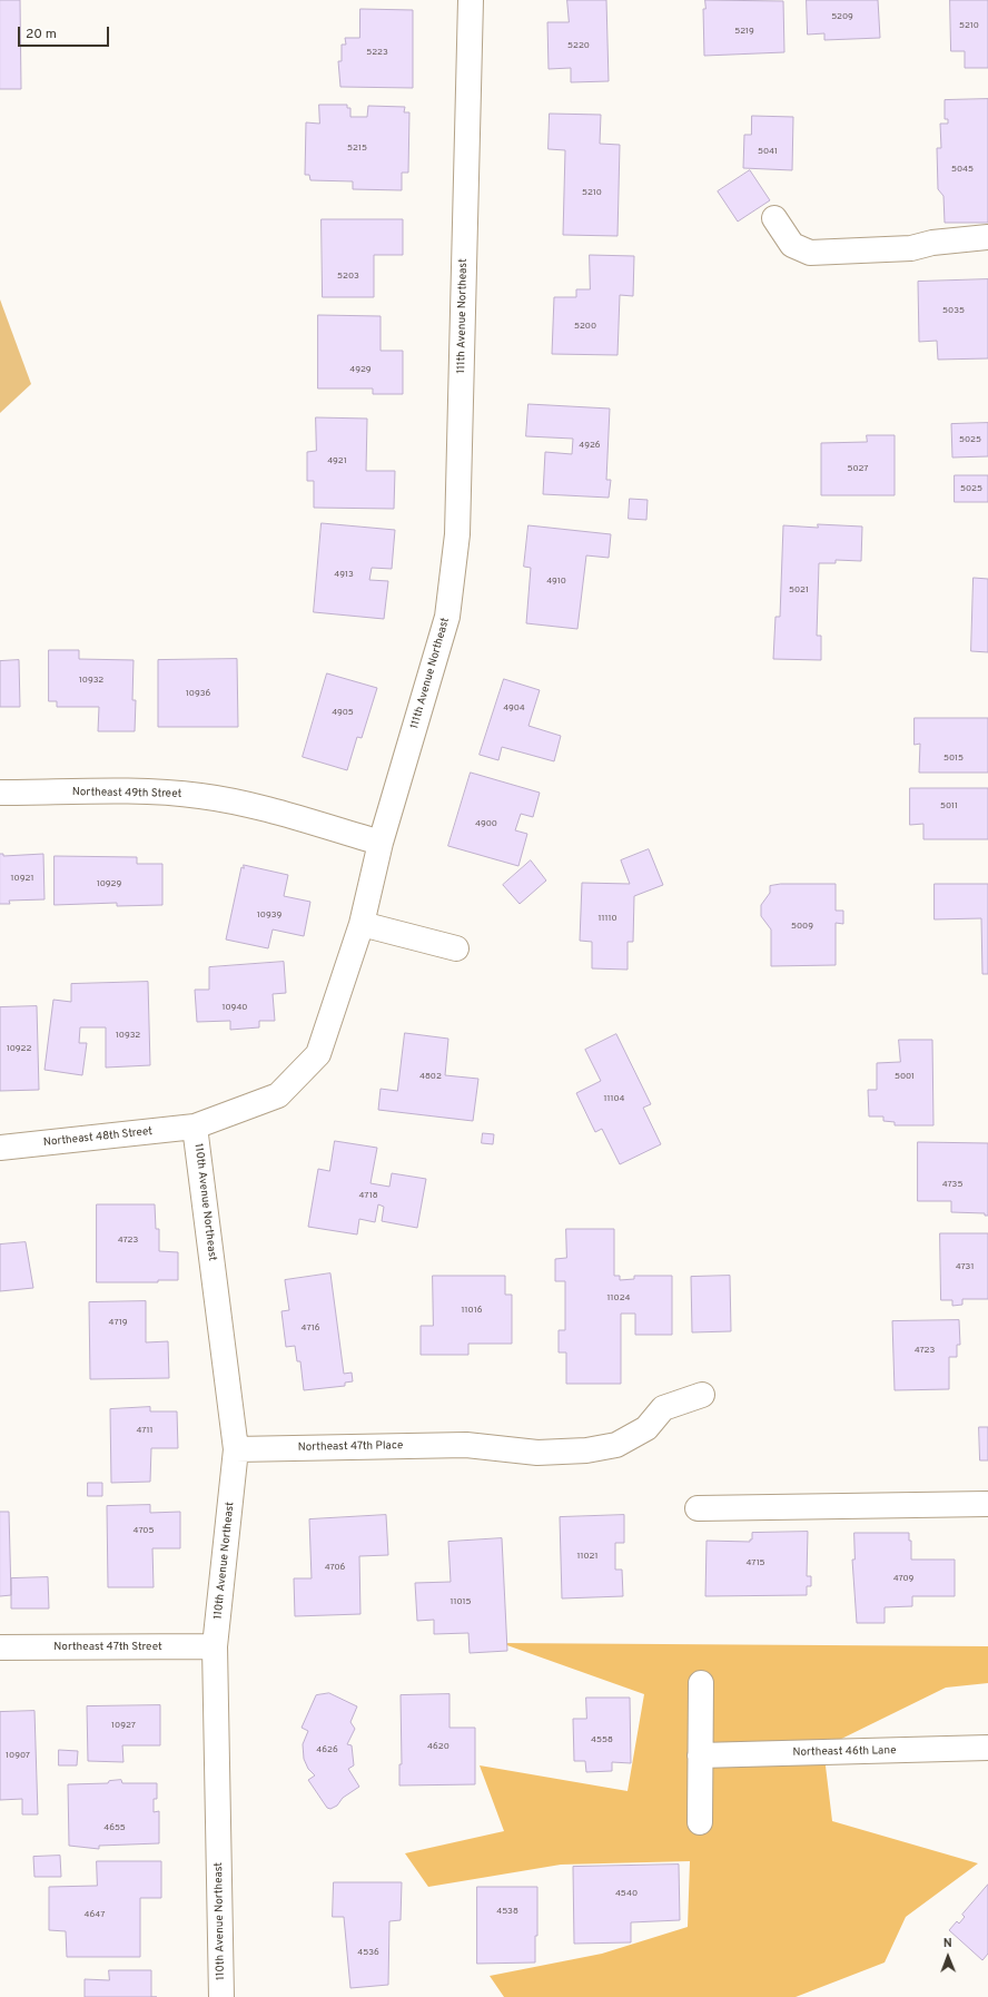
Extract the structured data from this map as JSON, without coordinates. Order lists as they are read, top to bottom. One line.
{"streets":{"street":["111th Avenue Northeast","Northeast 49th Street","Northeast 48th Street","110th Avenue Northeast","Northeast 47th Place","Northeast 47th Street","Northeast 46th Lane"]},"crossings":[["111th Avenue Northeast","Northeast 49th Street"],["111th Avenue Northeast","Northeast 48th Street"],["111th Avenue Northeast","110th Avenue Northeast"],["Northeast 48th Street","110th Avenue Northeast"],["110th Avenue Northeast","Northeast 47th Place"],["110th Avenue Northeast","Northeast 47th Street"]],"house_numbers":["5209","5210","5219","5220","5223","5215","5041","5045","5210","5203","5035","5200","4929","5025","4926","4921","5027","5025","4913","4910","5021","10932","10936","4904","4905","5015","5011","4900","10921","10929","10939","11110","5009","10940","10932","10922","4802","5001","11104","4735","4718","4723","4731","11024","11016","4719","4716","4723","4711","4705","11021","4715","4706","4709","11015","10927","4558","4620","4626","10907","4655","4540","4538","4647","4536"],"scale_bar":"20 m","north":"top"}
